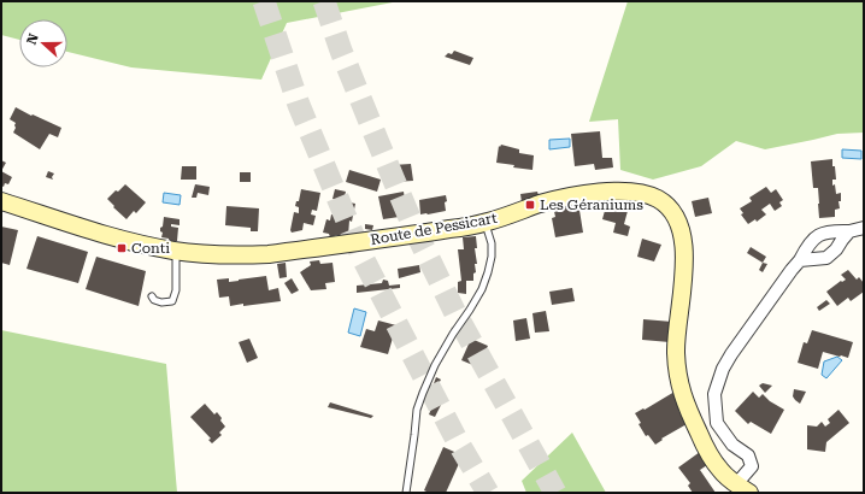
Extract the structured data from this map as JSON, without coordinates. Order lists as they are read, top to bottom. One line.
{"streets":{"street":["Route de Pessicart"]},"places":{"transit":["Les Géraniums","Conti"]},"north":"left"}
